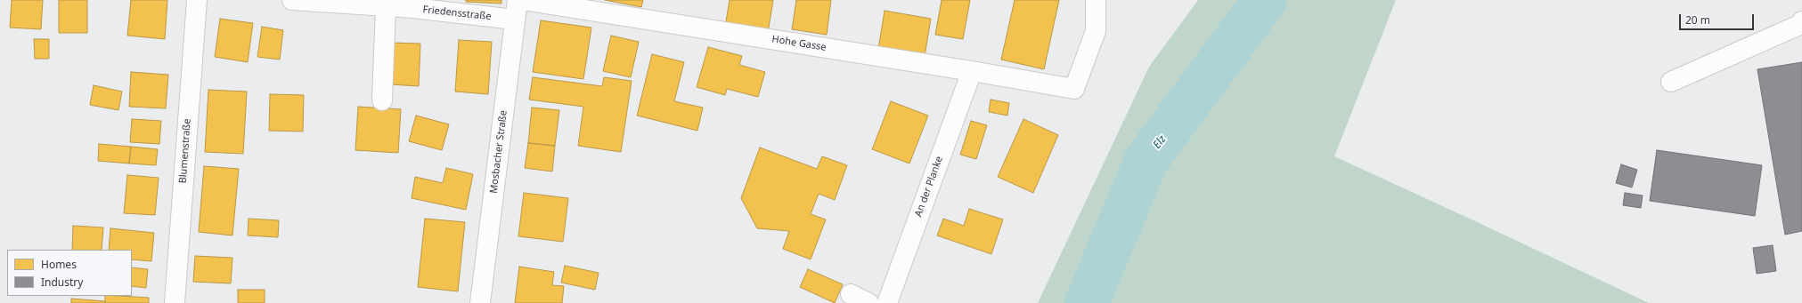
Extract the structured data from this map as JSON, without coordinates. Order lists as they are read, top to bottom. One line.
{"streets":{"street":["Friedensstraße","Hohe Gasse","Blumenstraße","Mosbacher Straße","An der Planke"]},"crossings":[["Friedensstraße","Mosbacher Straße"],["Hohe Gasse","An der Planke"]],"water":["Elz"],"legend":["Homes","Industry"],"scale_bar":"20 m"}
